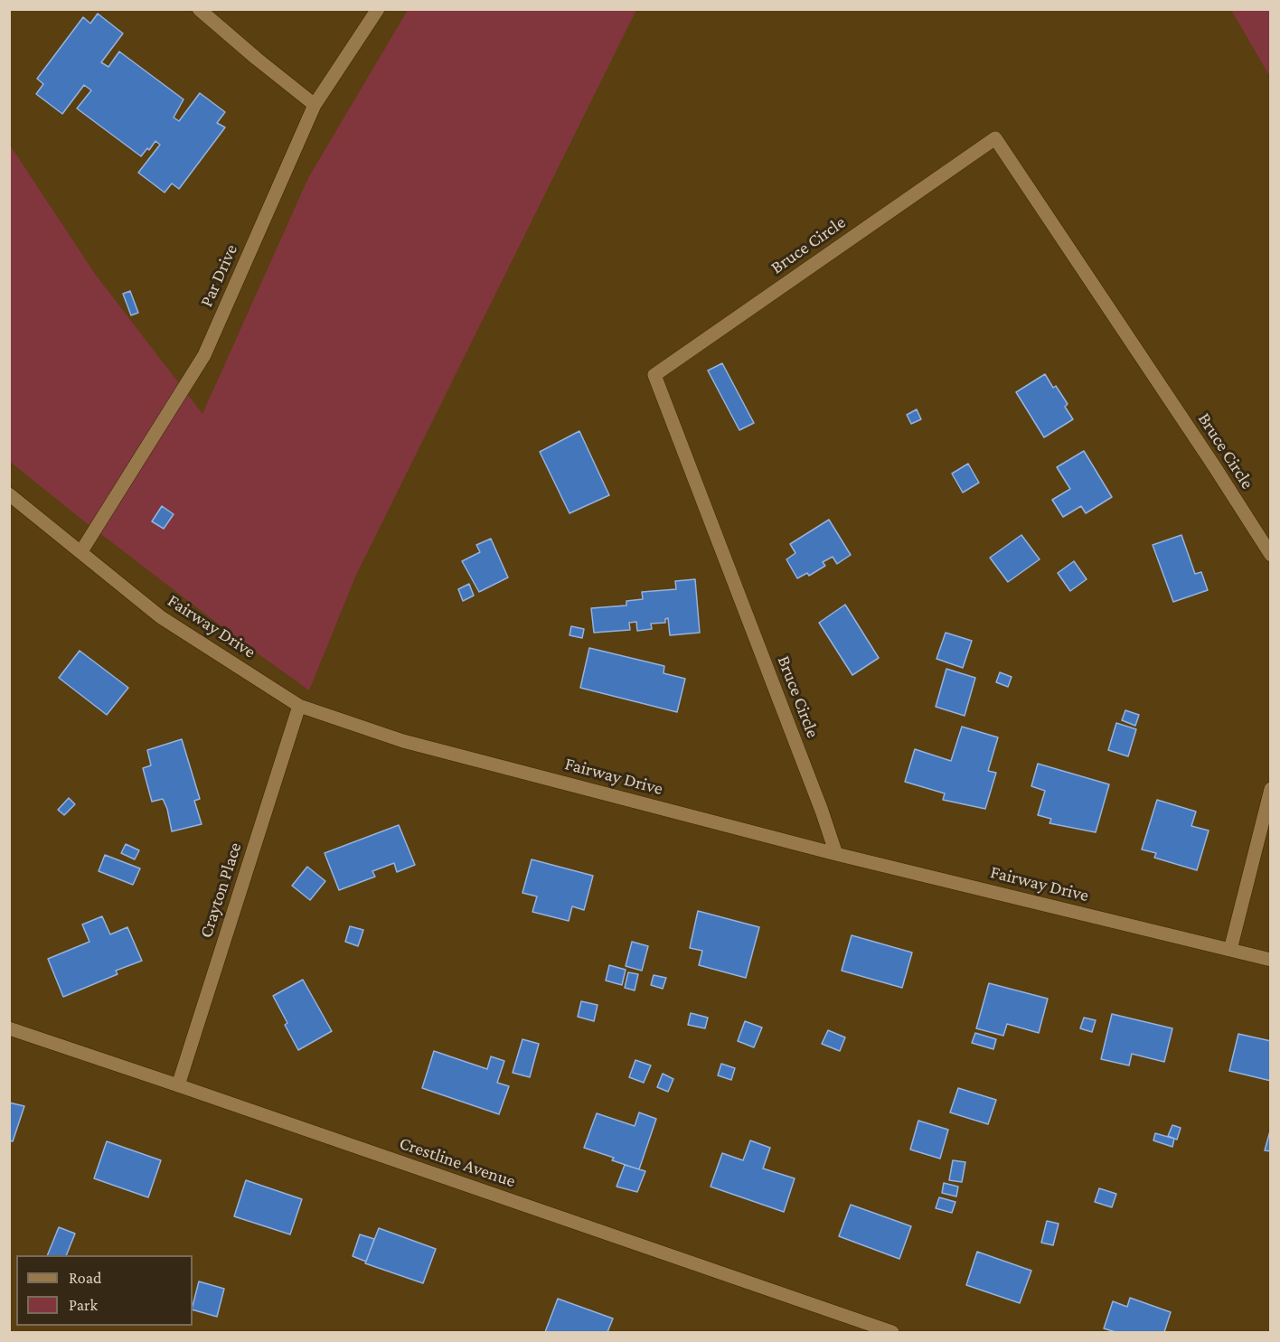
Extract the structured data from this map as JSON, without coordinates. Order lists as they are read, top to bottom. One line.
{"streets":{"street":["Bruce Circle","Par Drive","Fairway Drive","Crayton Place","Crestline Avenue"]},"crossings":[["Bruce Circle","Fairway Drive"],["Par Drive","Fairway Drive"],["Fairway Drive","Crayton Place"],["Crayton Place","Crestline Avenue"]],"legend":["Road","Park"]}
